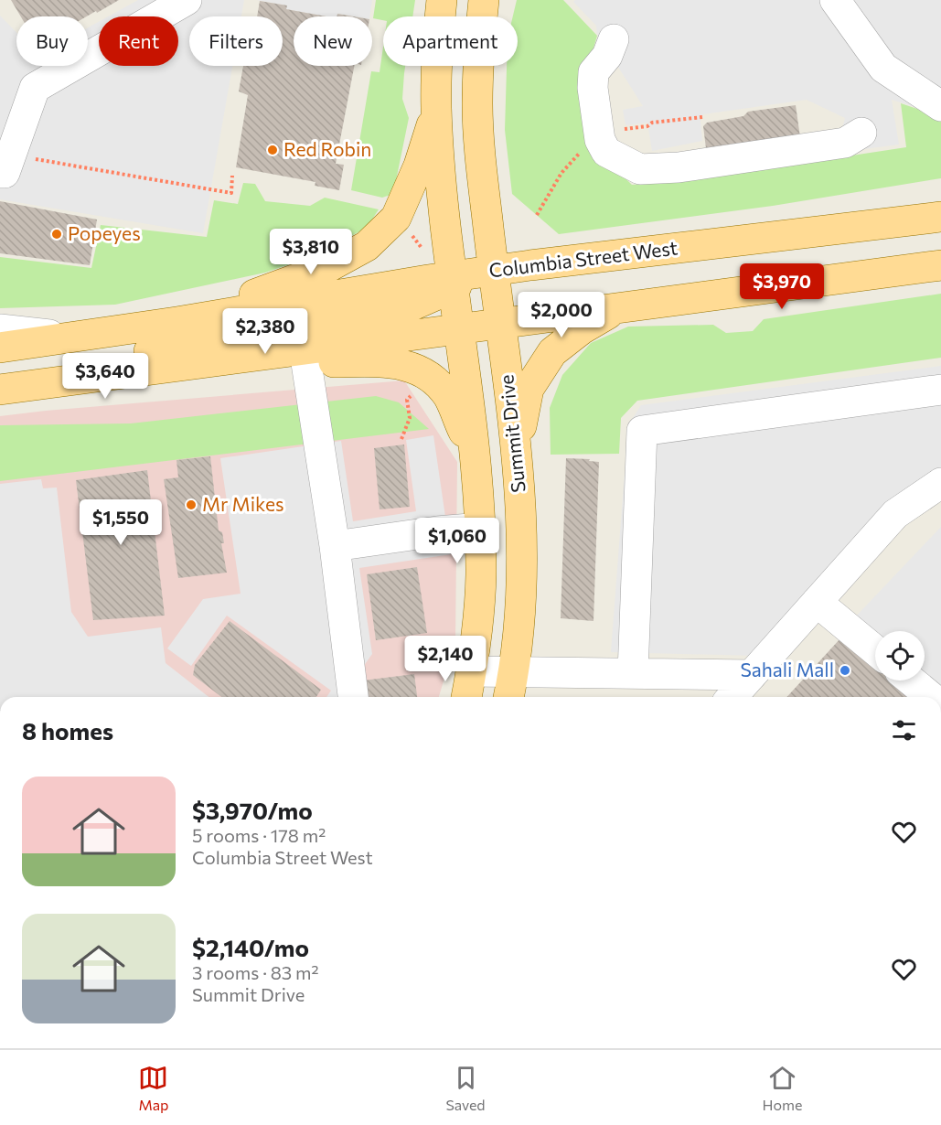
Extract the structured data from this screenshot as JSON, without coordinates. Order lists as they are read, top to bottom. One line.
{"streets":{"main road":["Columbia Street West","Summit Drive"]},"crossings":[["Columbia Street West","Summit Drive"]],"places":["Red Robin","Popeyes","Mr Mikes","Sahali Mall"],"page":{"chip":["Buy","Rent","Filters","New","Apartment"],"price":["$3,810","$3,970","$2,000","$2,380","$3,640","$1,550","$1,060","$2,140"],"heading":"8 homes","list":[{"name":"$3,970/mo","note":"5 rooms · 178 m² · Columbia Street West"},{"name":"$2,140/mo","note":"3 rooms · 83 m² · Summit Drive"}],"tabs":["Map","Saved","Home"]}}
